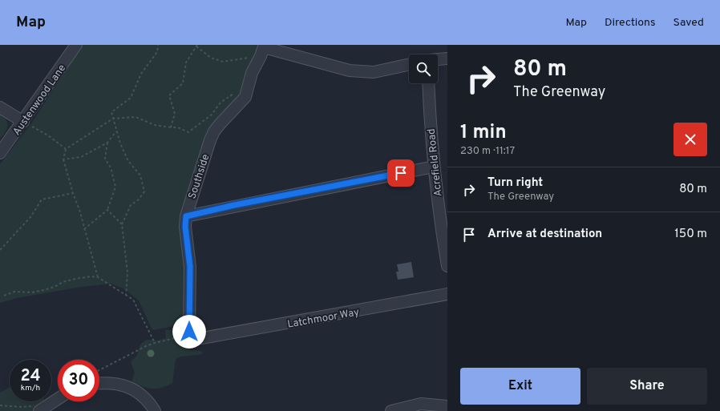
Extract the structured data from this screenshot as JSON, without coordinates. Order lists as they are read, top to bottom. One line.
{"streets":{"street":["Austenwood Lane","Acrefield Road","Southside","Latchmoor Way"]},"crossings":[["Southside","Latchmoor Way"]],"page":{"header":"Map","nav":["Map","Directions","Saved"],"turn":["80 m","The Greenway"],"heading":["1 min","230 m · 11:17"],"list":[{"name":"Turn right","note":"The Greenway","value":"80 m"},{"name":"Arrive at destination","value":"150 m"}],"speed":"24 km/h","limit":"30","buttons":["Exit","Share"]}}
